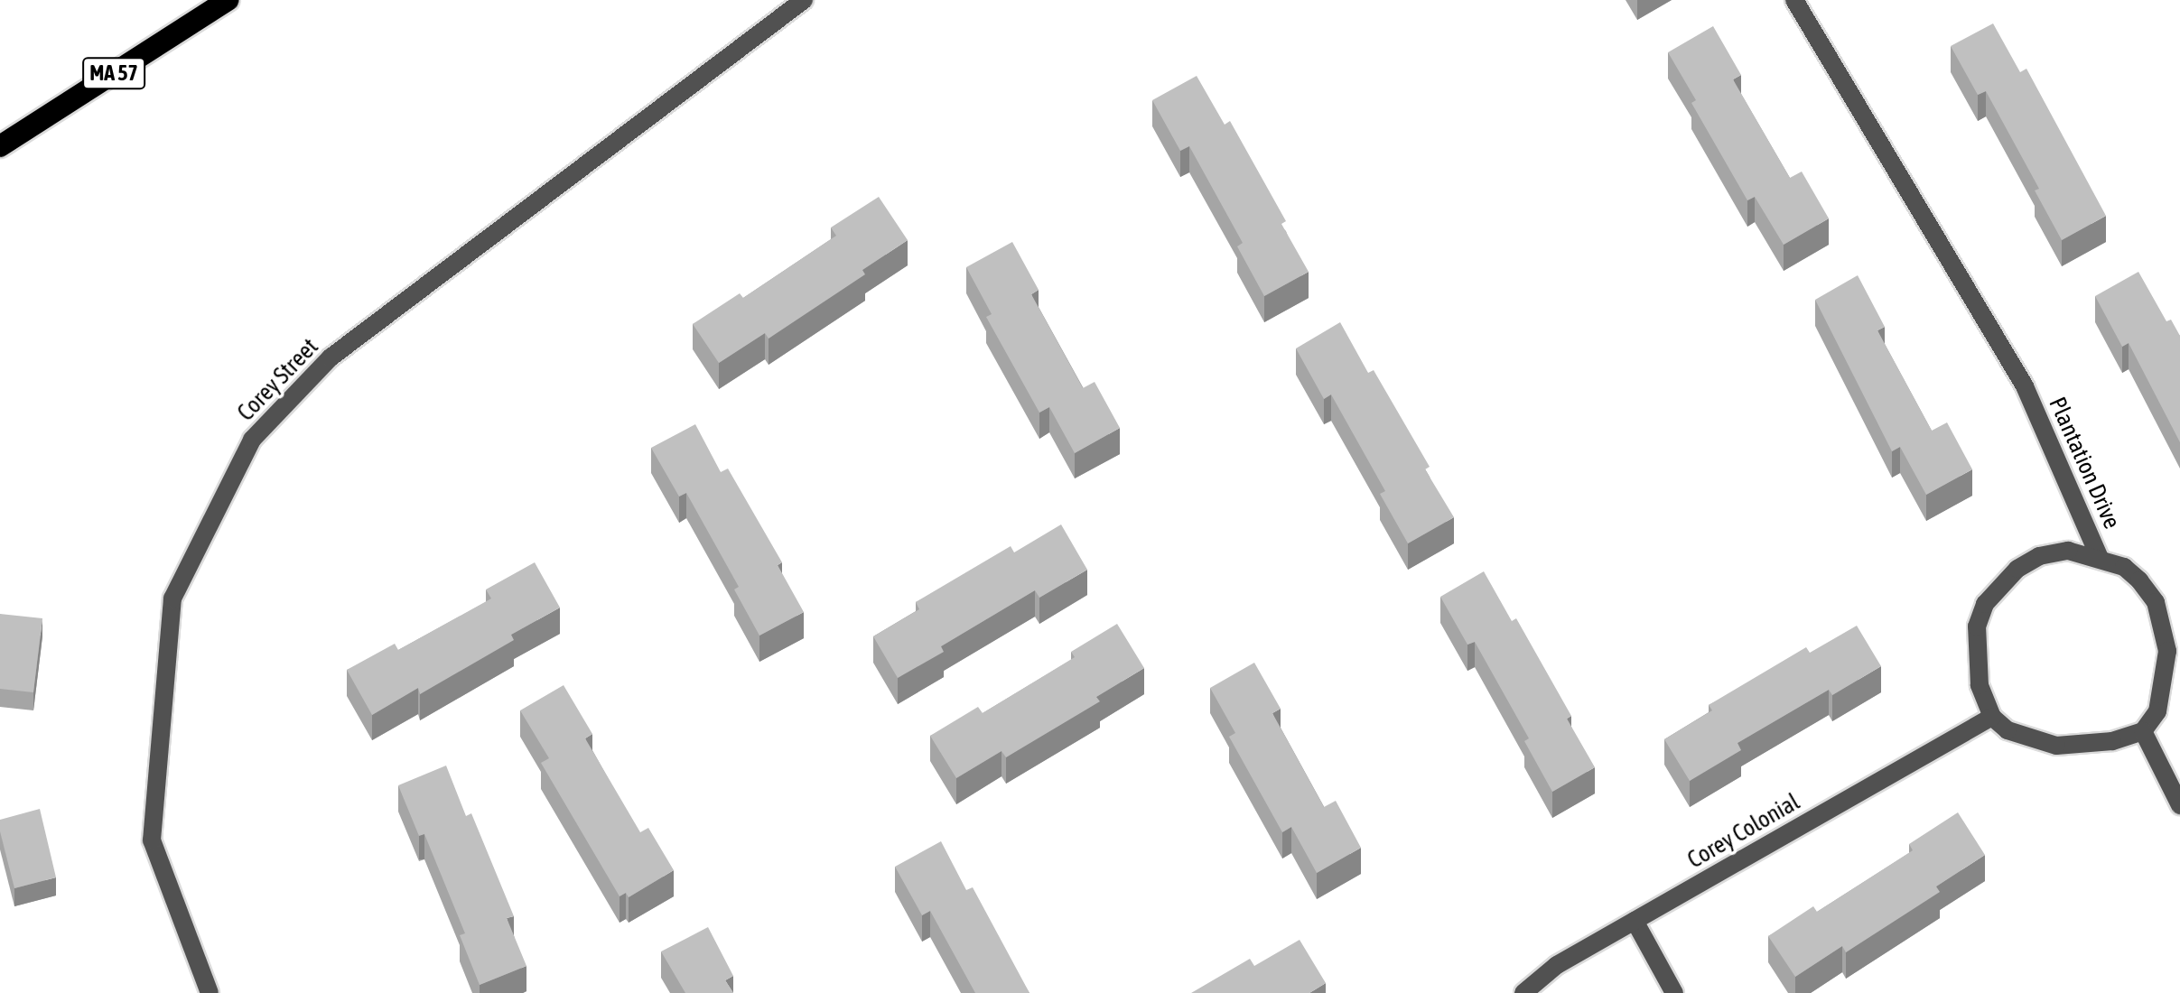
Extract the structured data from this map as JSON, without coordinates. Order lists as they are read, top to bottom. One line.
{"streets":{"highway":["MA 57"],"street":["Corey Street","Plantation Drive","Corey Colonial"]},"crossings":[["Plantation Drive","Corey Colonial"]]}
